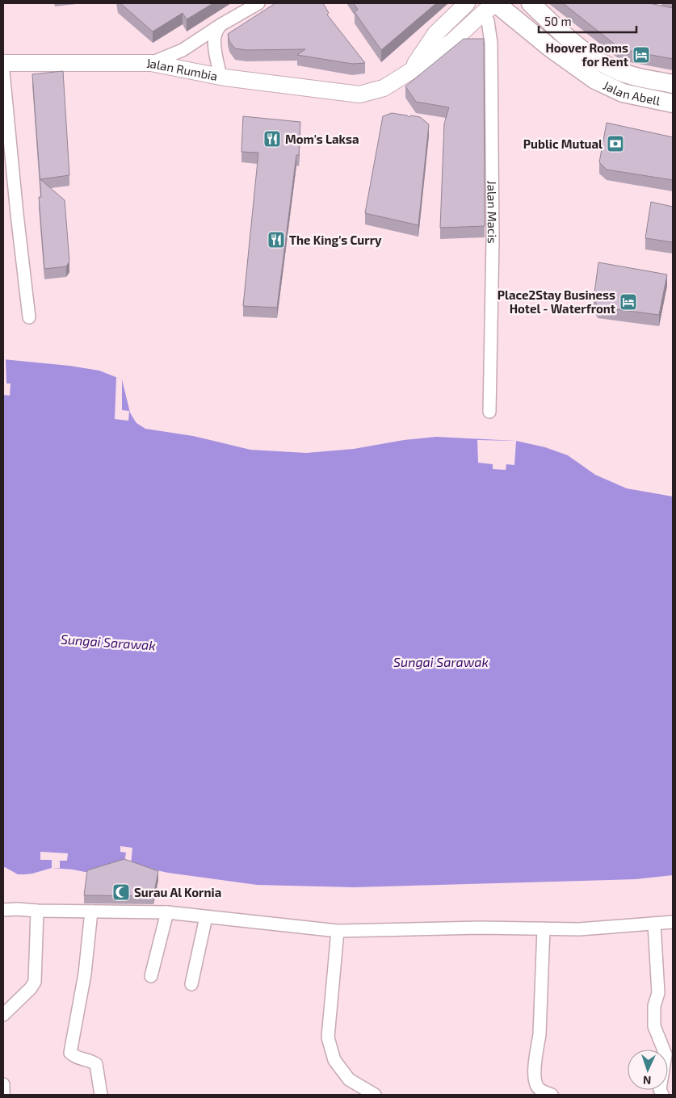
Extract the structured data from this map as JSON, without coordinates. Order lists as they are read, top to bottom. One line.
{"streets":{"main road":["Jalan Abell"],"street":["Jalan Rumbia","Jalan Macis"]},"crossings":[["Jalan Abell","Jalan Macis"]],"water":["Sungai Sarawak"],"places":{"hotel":["Hoover Rooms for Rent","Place2Stay Business Hotel - Waterfront"],"restaurant":["Mom's Laksa","The King's Curry"],"bank":["Public Mutual"],"mosque":["Surau Al Kornia"]},"scale_bar":"50 m","north":"bottom"}
